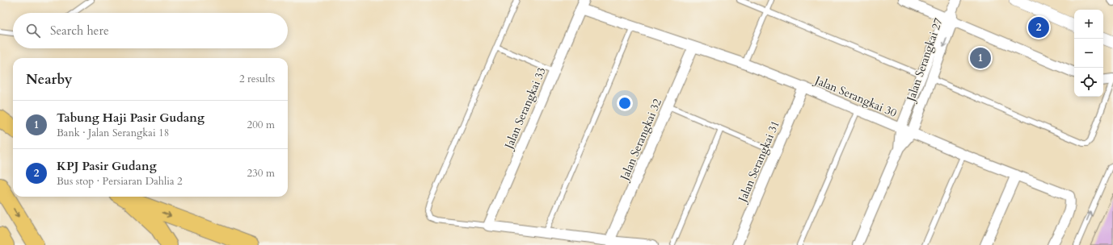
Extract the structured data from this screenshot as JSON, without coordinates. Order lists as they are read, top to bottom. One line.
{"streets":{"street":["Jalan Serangkai 27","Jalan Serangkai 30","Jalan Serangkai 33","Jalan Serangkai 32","Jalan Serangkai 31"]},"crossings":[["Jalan Serangkai 27","Jalan Serangkai 30"],["Jalan Serangkai 30","Jalan Serangkai 33"],["Jalan Serangkai 30","Jalan Serangkai 32"],["Jalan Serangkai 30","Jalan Serangkai 31"]],"page":{"map_buttons":["+","−"],"search":"Search here","pins":["2","1"],"heading":["Nearby","2 results"],"list":[{"mark":"1","name":"Tabung Haji Pasir Gudang","note":"Bank · Jalan Serangkai 18","value":"200 m"},{"mark":"2","name":"KPJ Pasir Gudang","note":"Bus stop · Persiaran Dahlia 2","value":"230 m"}]}}
